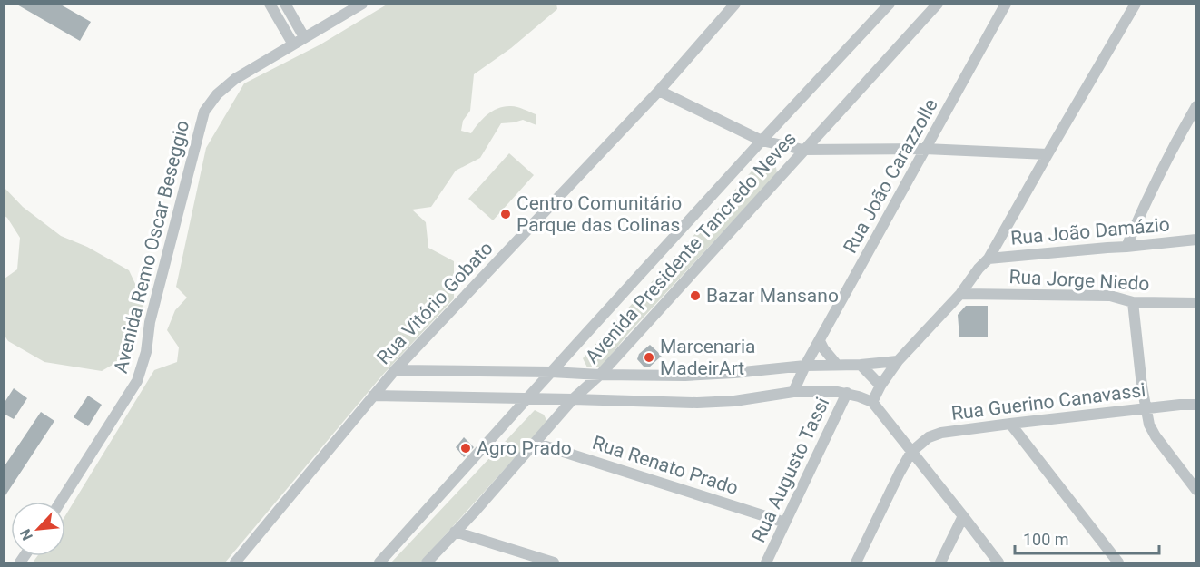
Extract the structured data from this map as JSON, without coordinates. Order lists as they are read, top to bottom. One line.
{"streets":{"street":["Rua João Carazzolle","Rua João Damázio","Avenida Remo Oscar Beseggio","Avenida Presidente Tancredo Neves","Rua Jorge Niedo","Rua Vitório Gobato","Rua Guerino Canavassi","Rua Renato Prado","Rua Augusto Tassi"]},"crossings":[["Avenida Presidente Tancredo Neves","Rua Renato Prado"],["Rua Renato Prado","Rua Augusto Tassi"]],"places":["Centro Comunitário Parque das Colinas","Bazar Mansano","Marcenaria MadeirArt","Agro Prado"],"scale_bar":"100 m","north":"bottom left"}
